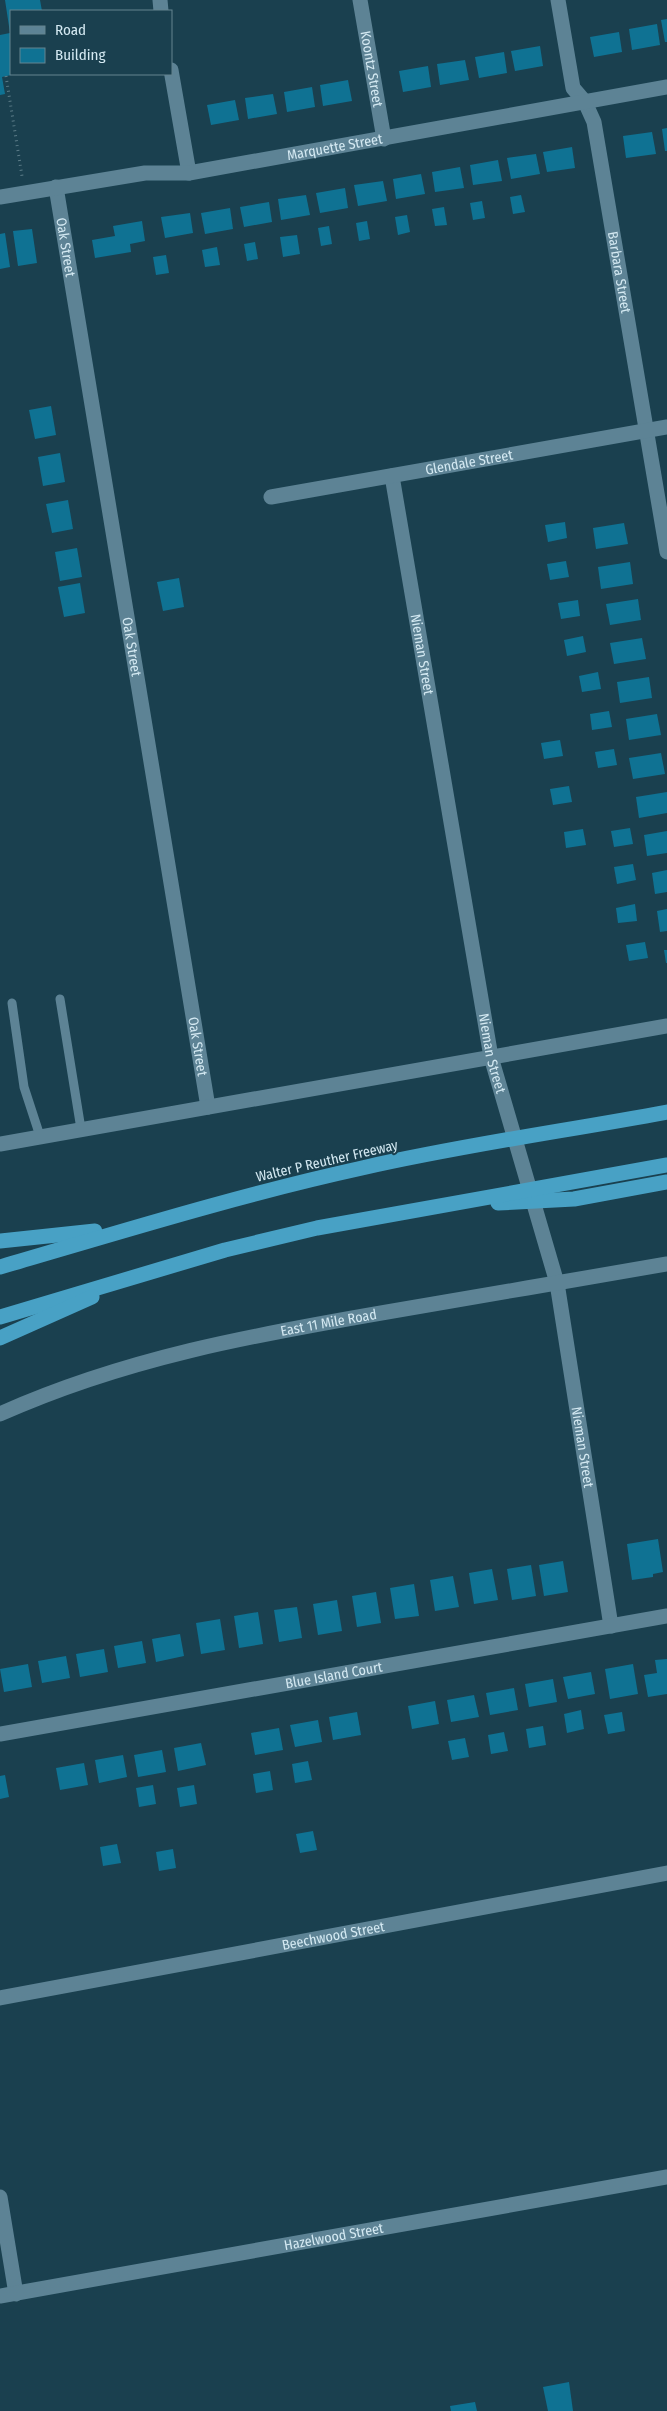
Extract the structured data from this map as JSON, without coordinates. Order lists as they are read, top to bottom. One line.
{"streets":{"highway":["Walter P Reuther Freeway"],"street":["Koontz Street","Marquette Street","Oak Street","Barbara Street","Glendale Street","Nieman Street","East 11 Mile Road","Blue Island Court","Beechwood Street","Hazelwood Street"]},"crossings":[["Koontz Street","Marquette Street"],["Marquette Street","Oak Street"],["Marquette Street","Barbara Street"],["Barbara Street","Glendale Street"],["Glendale Street","Nieman Street"],["Nieman Street","East 11 Mile Road"],["Nieman Street","Blue Island Court"]],"legend":["Road","Building"]}
